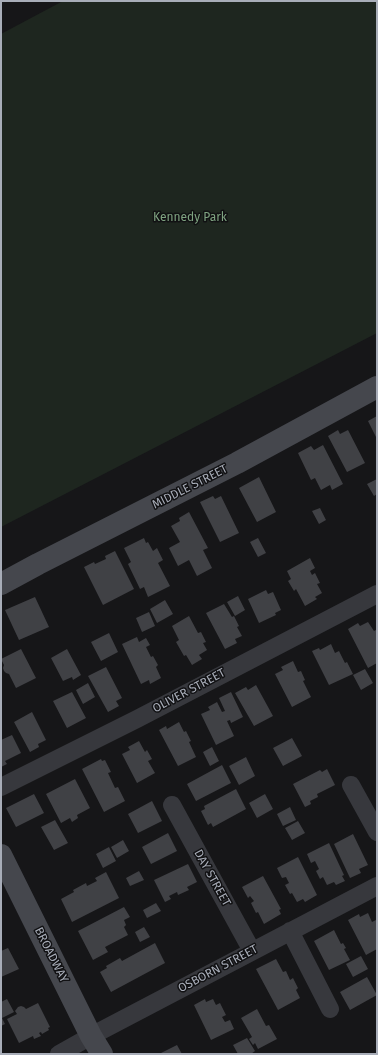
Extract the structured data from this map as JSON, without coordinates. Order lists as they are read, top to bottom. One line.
{"streets":{"street":["MIDDLE STREET","OLIVER STREET","DAY STREET","BROADWAY","OSBORN STREET"]},"crossings":[["DAY STREET","OSBORN STREET"],["BROADWAY","OSBORN STREET"]],"parks":["Kennedy Park"]}
